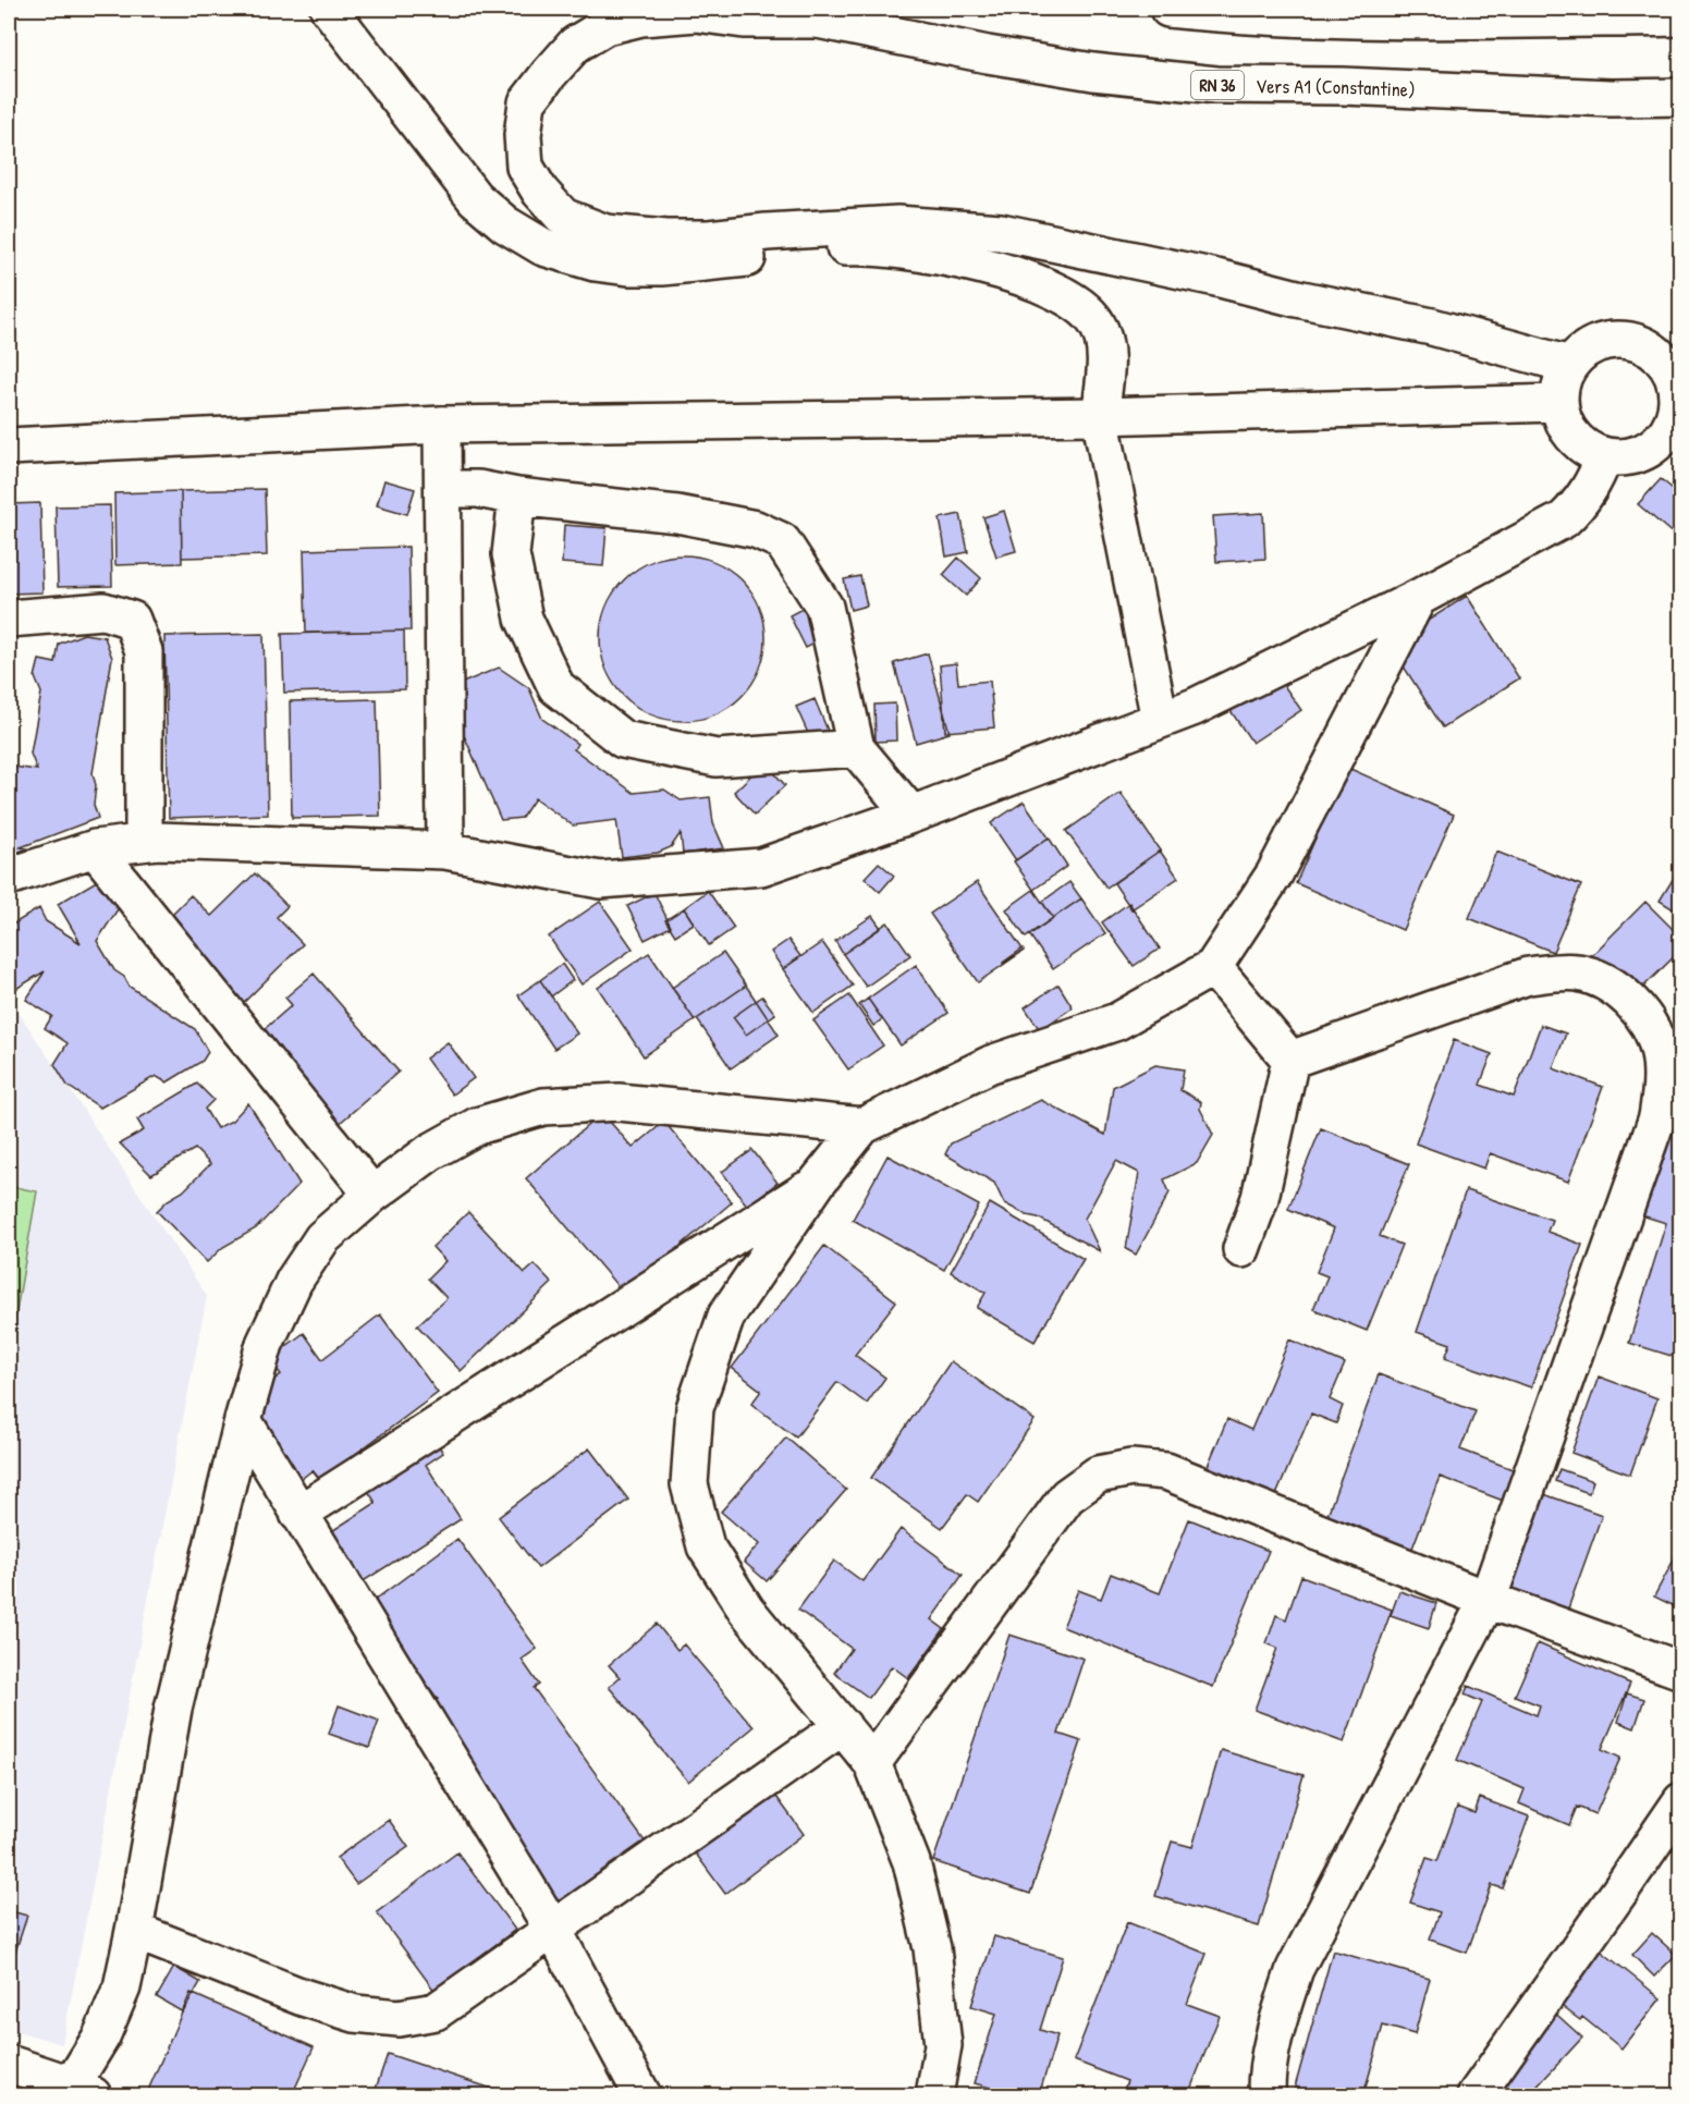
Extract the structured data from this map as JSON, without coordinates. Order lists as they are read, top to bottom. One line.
{"streets":{"main road":["RN 36","Vers A1 (Constantine)"]}}
